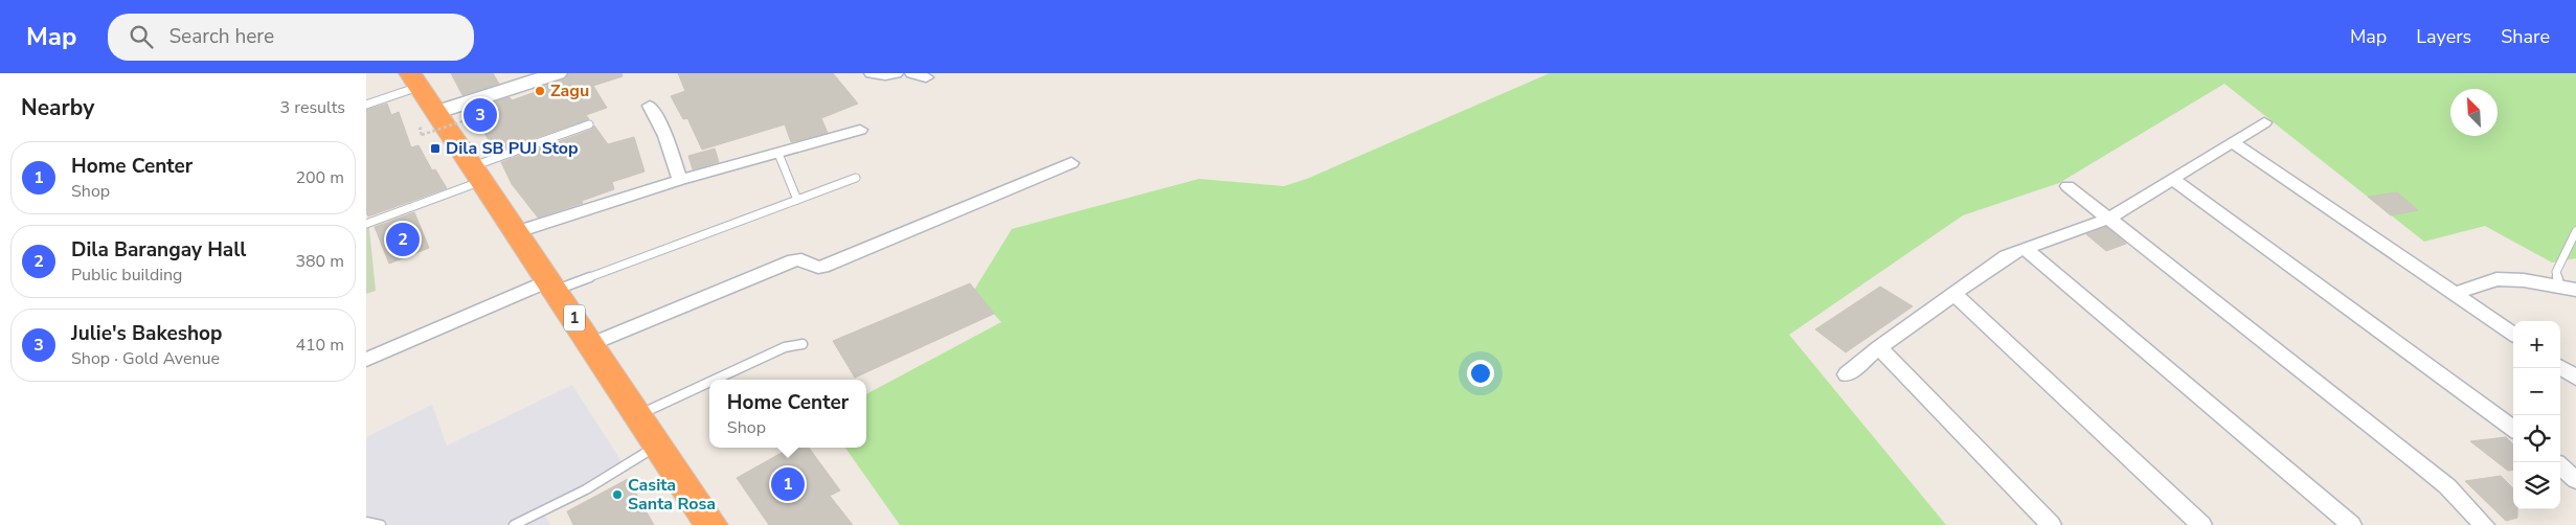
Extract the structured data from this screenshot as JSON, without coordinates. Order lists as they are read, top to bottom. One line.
{"streets":{"highway":["1"]},"places":{"other":["Zagu","Casita Santa Rosa"],"transit":["Dila SB PUJ Stop"]},"north":"top left","page":{"header":"Map","search":"Search here","nav":["Map","Layers","Share"],"heading":["Nearby","3 results"],"pins":["3","2","1"],"list":[{"mark":"1","name":"Home Center","note":"Shop","value":"200 m"},{"mark":"2","name":"Dila Barangay Hall","note":"Public building","value":"380 m"},{"mark":"3","name":"Julie's Bakeshop","note":"Shop · Gold Avenue","value":"410 m"}],"map_buttons":["+","−"],"popup":["Home Center","Shop"]}}
